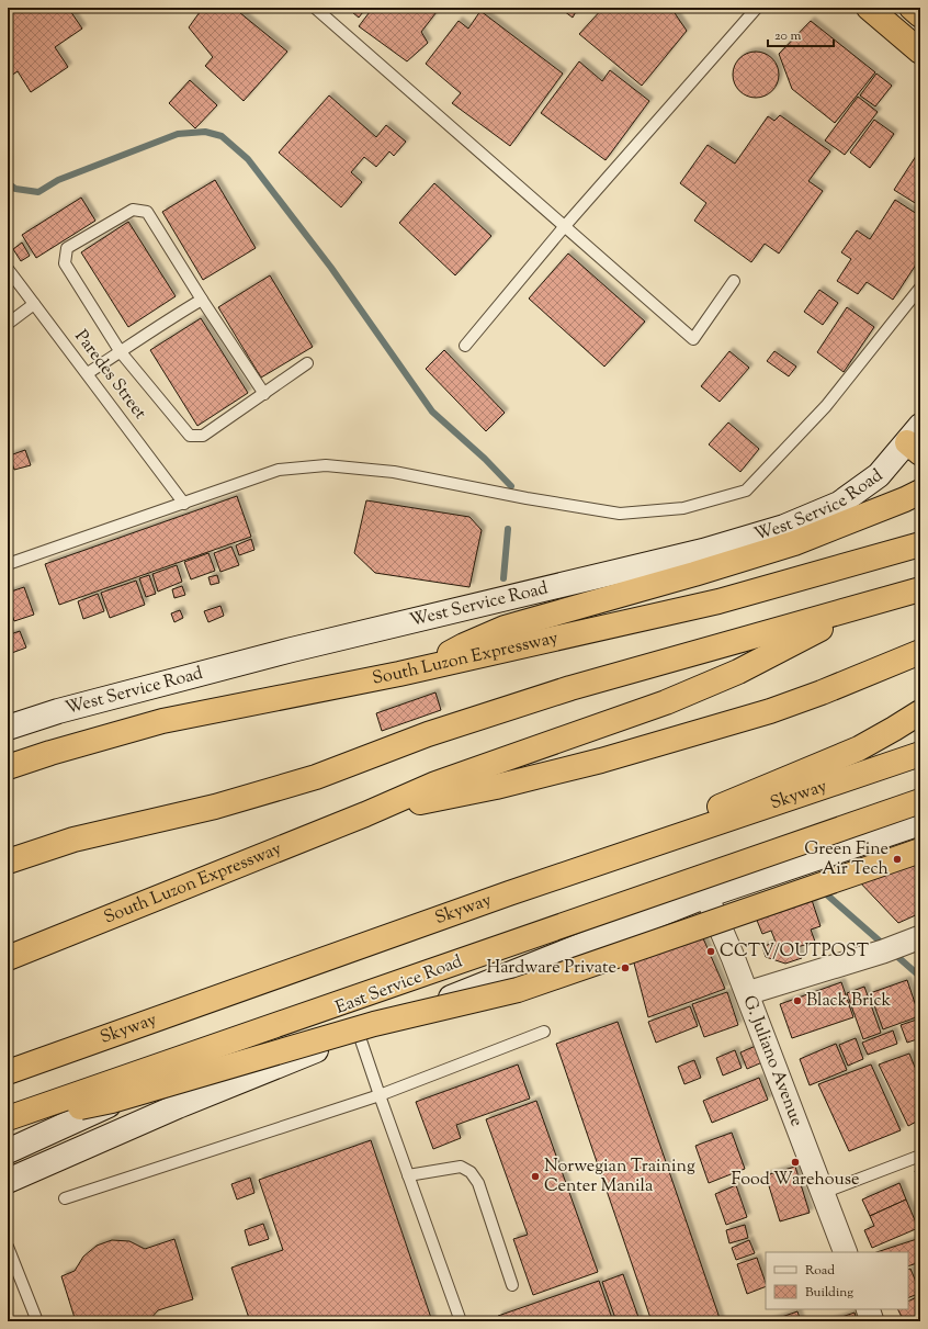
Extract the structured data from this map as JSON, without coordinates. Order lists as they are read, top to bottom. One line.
{"streets":{"highway":["South Luzon Expressway","Skyway"],"main road":["West Service Road","East Service Road"],"street":["G. Juliano Avenue"],"lane":["Paredes Street"]},"crossings":[["East Service Road","G. Juliano Avenue"]],"places":["Green Fine Air Tech","CCTV/OUTPOST","Hardware Private","Black Brick","Food Warehouse","Norwegian Training Center Manila"],"legend":["Road","Building"],"scale_bar":"20 m"}
